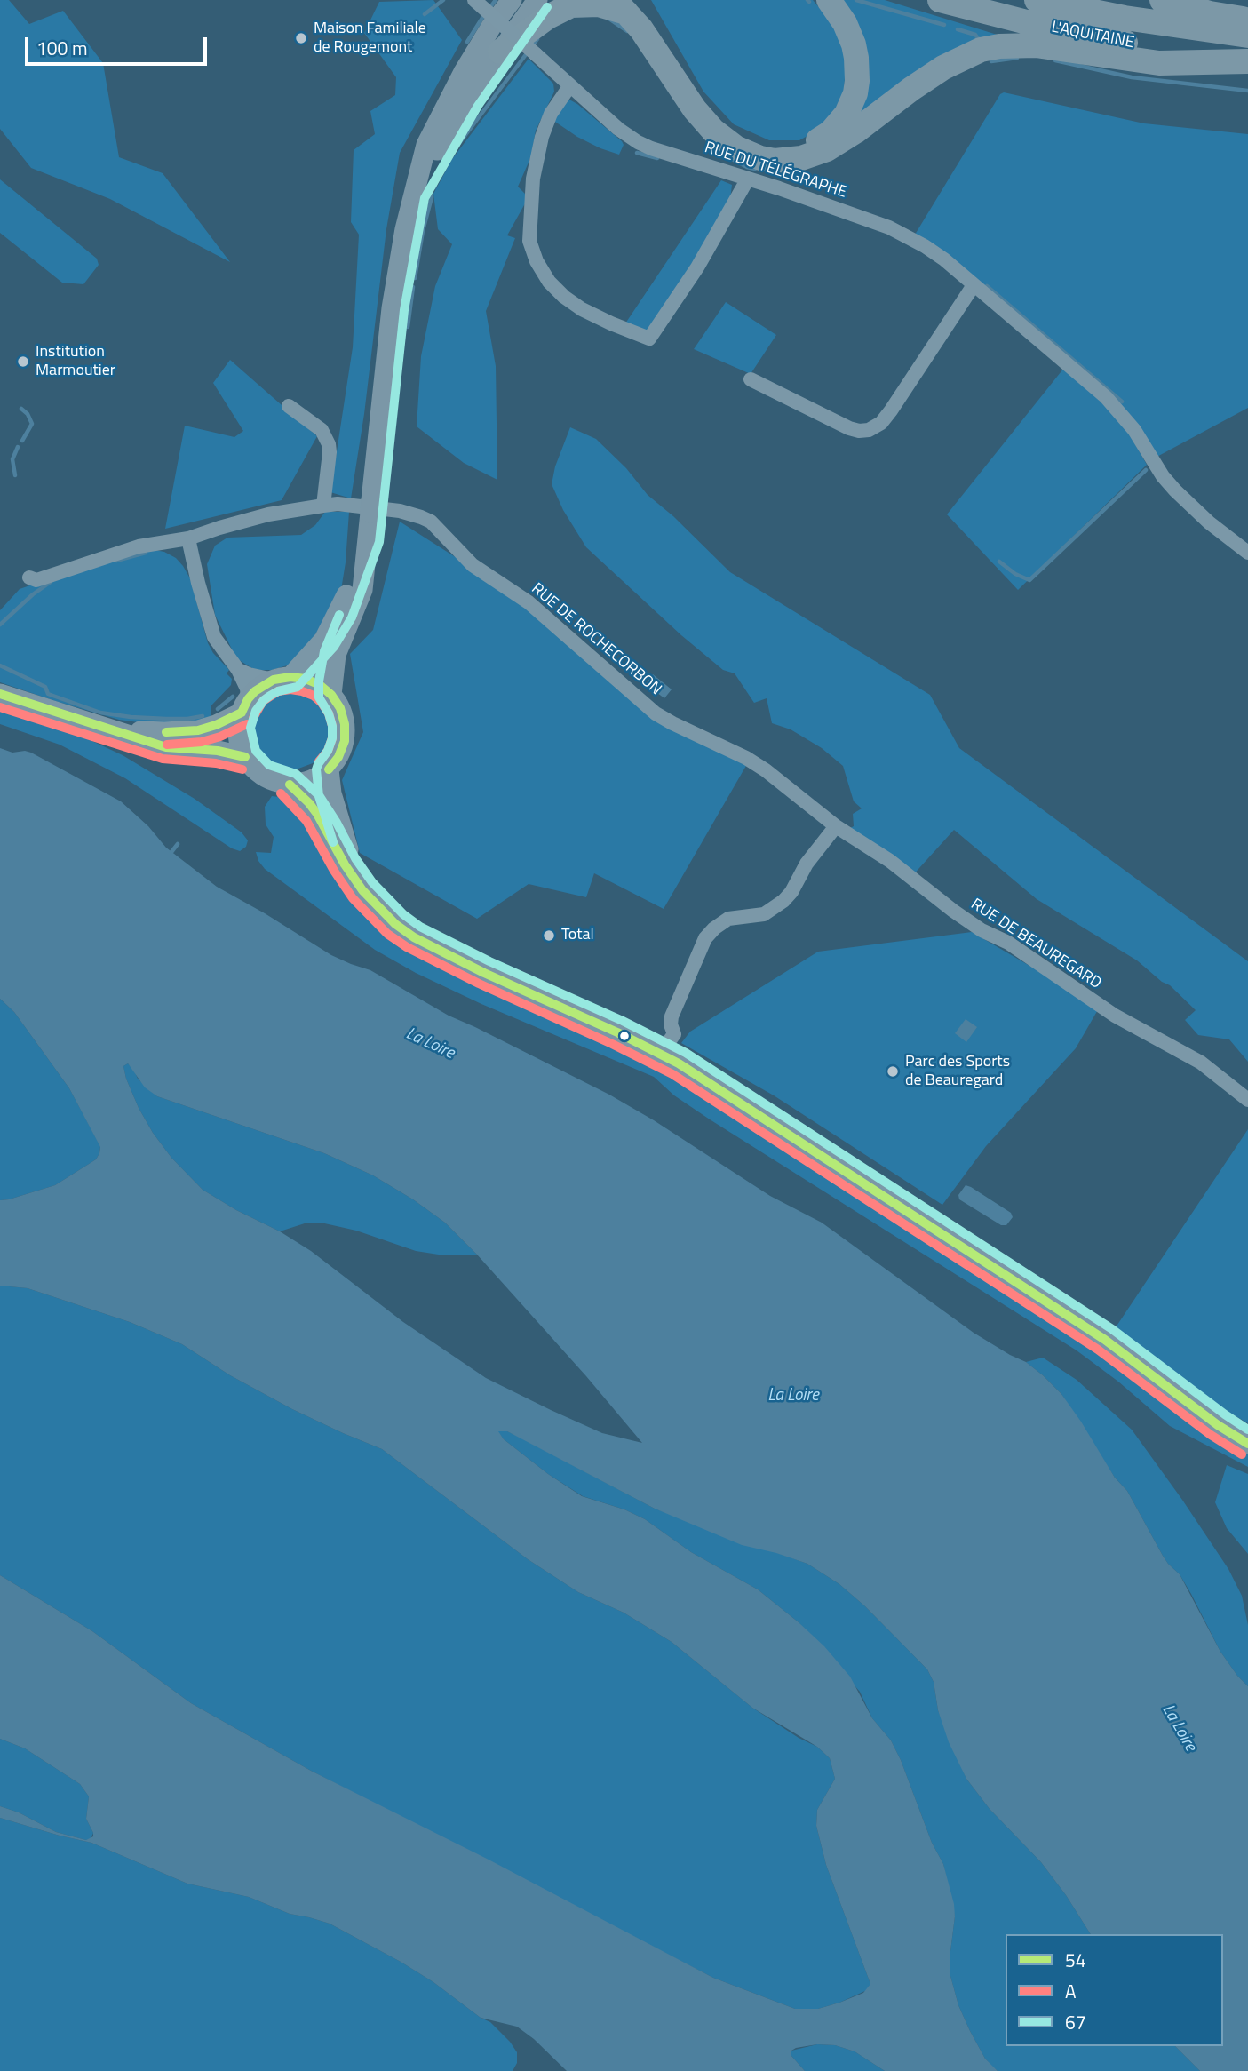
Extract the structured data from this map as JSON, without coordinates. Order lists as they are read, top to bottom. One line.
{"streets":{"highway":["L'AQUITAINE"],"street":["RUE DU TÉLÉGRAPHE","RUE DE ROCHECORBON","RUE DE BEAUREGARD"]},"crossings":[["RUE DE ROCHECORBON","RUE DE BEAUREGARD"]],"water":["La Loire"],"places":["Maison Familiale de Rougemont","Institution Marmoutier","Total","Parc des Sports de Beauregard"],"lines":["transit line 67","transit line 54","transit line A"],"legend":["54","A","67"],"scale_bar":"100 m"}
